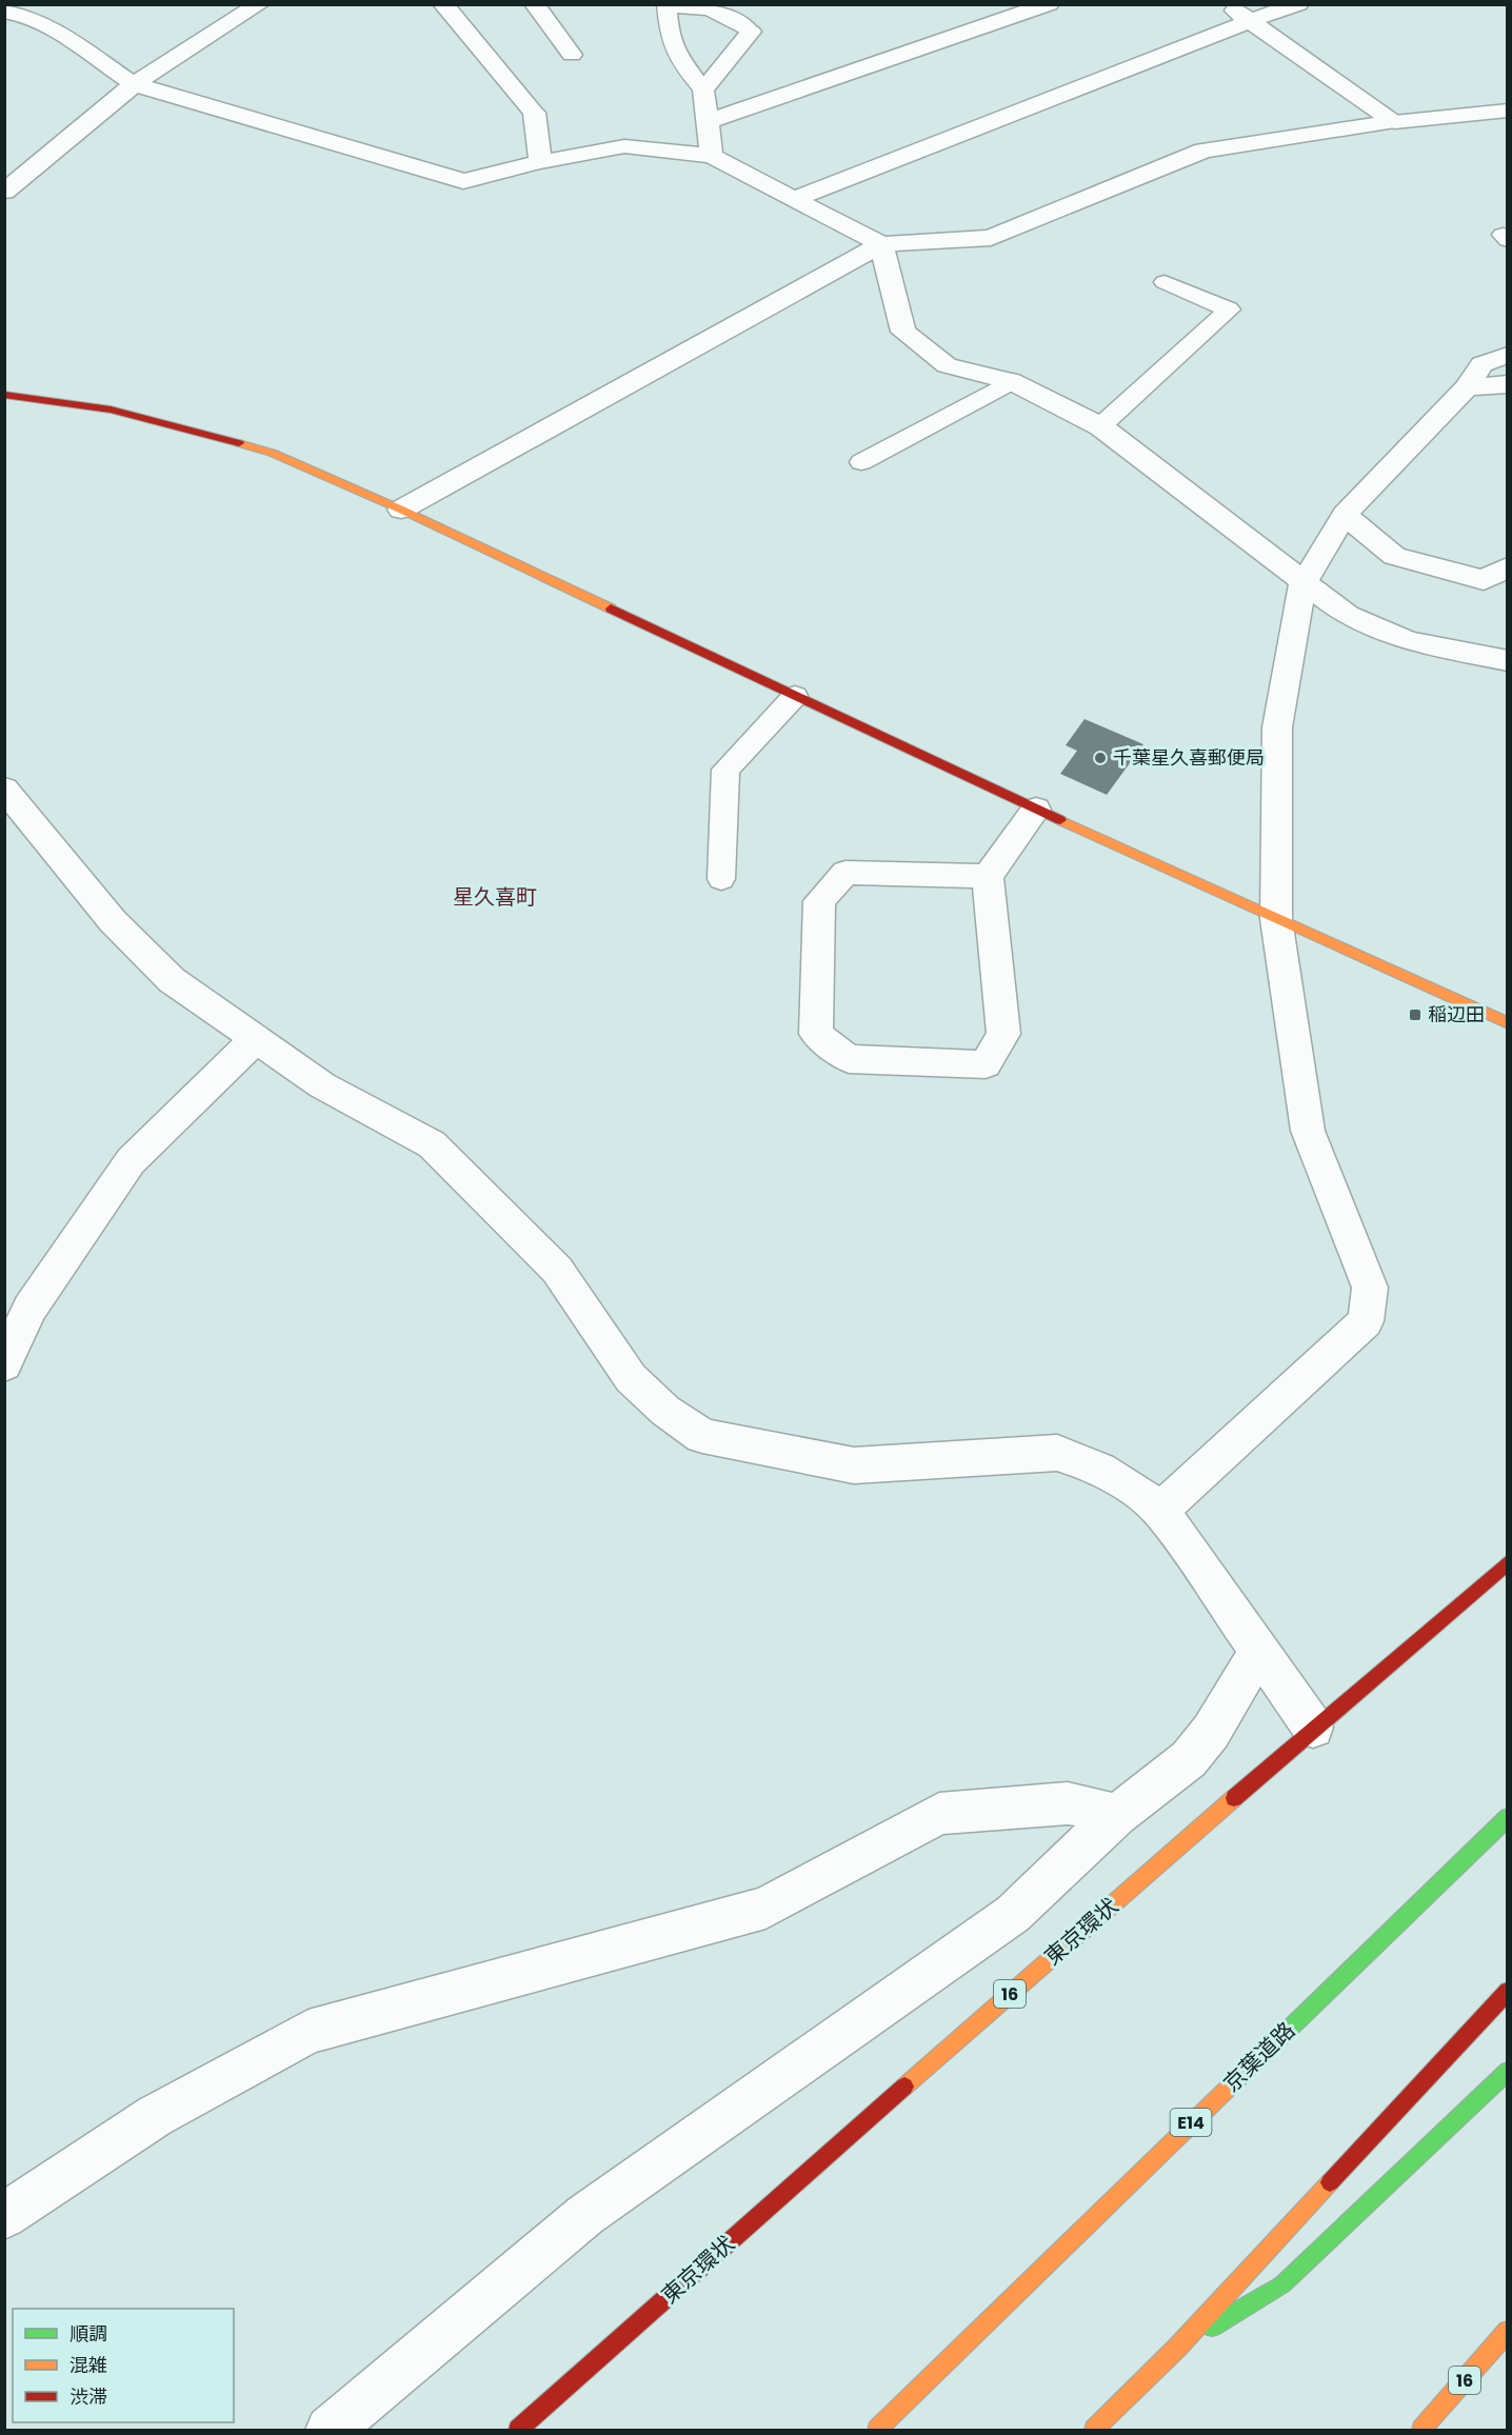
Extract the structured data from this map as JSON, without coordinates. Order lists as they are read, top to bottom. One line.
{"streets":{"main road":["東京環状","16","京葉道路","E14"]},"districts":["星久喜町"],"places":{"other":["千葉星久喜郵便局"],"transit":["稲辺田"]},"legend":["順調","混雑","渋滞"]}
